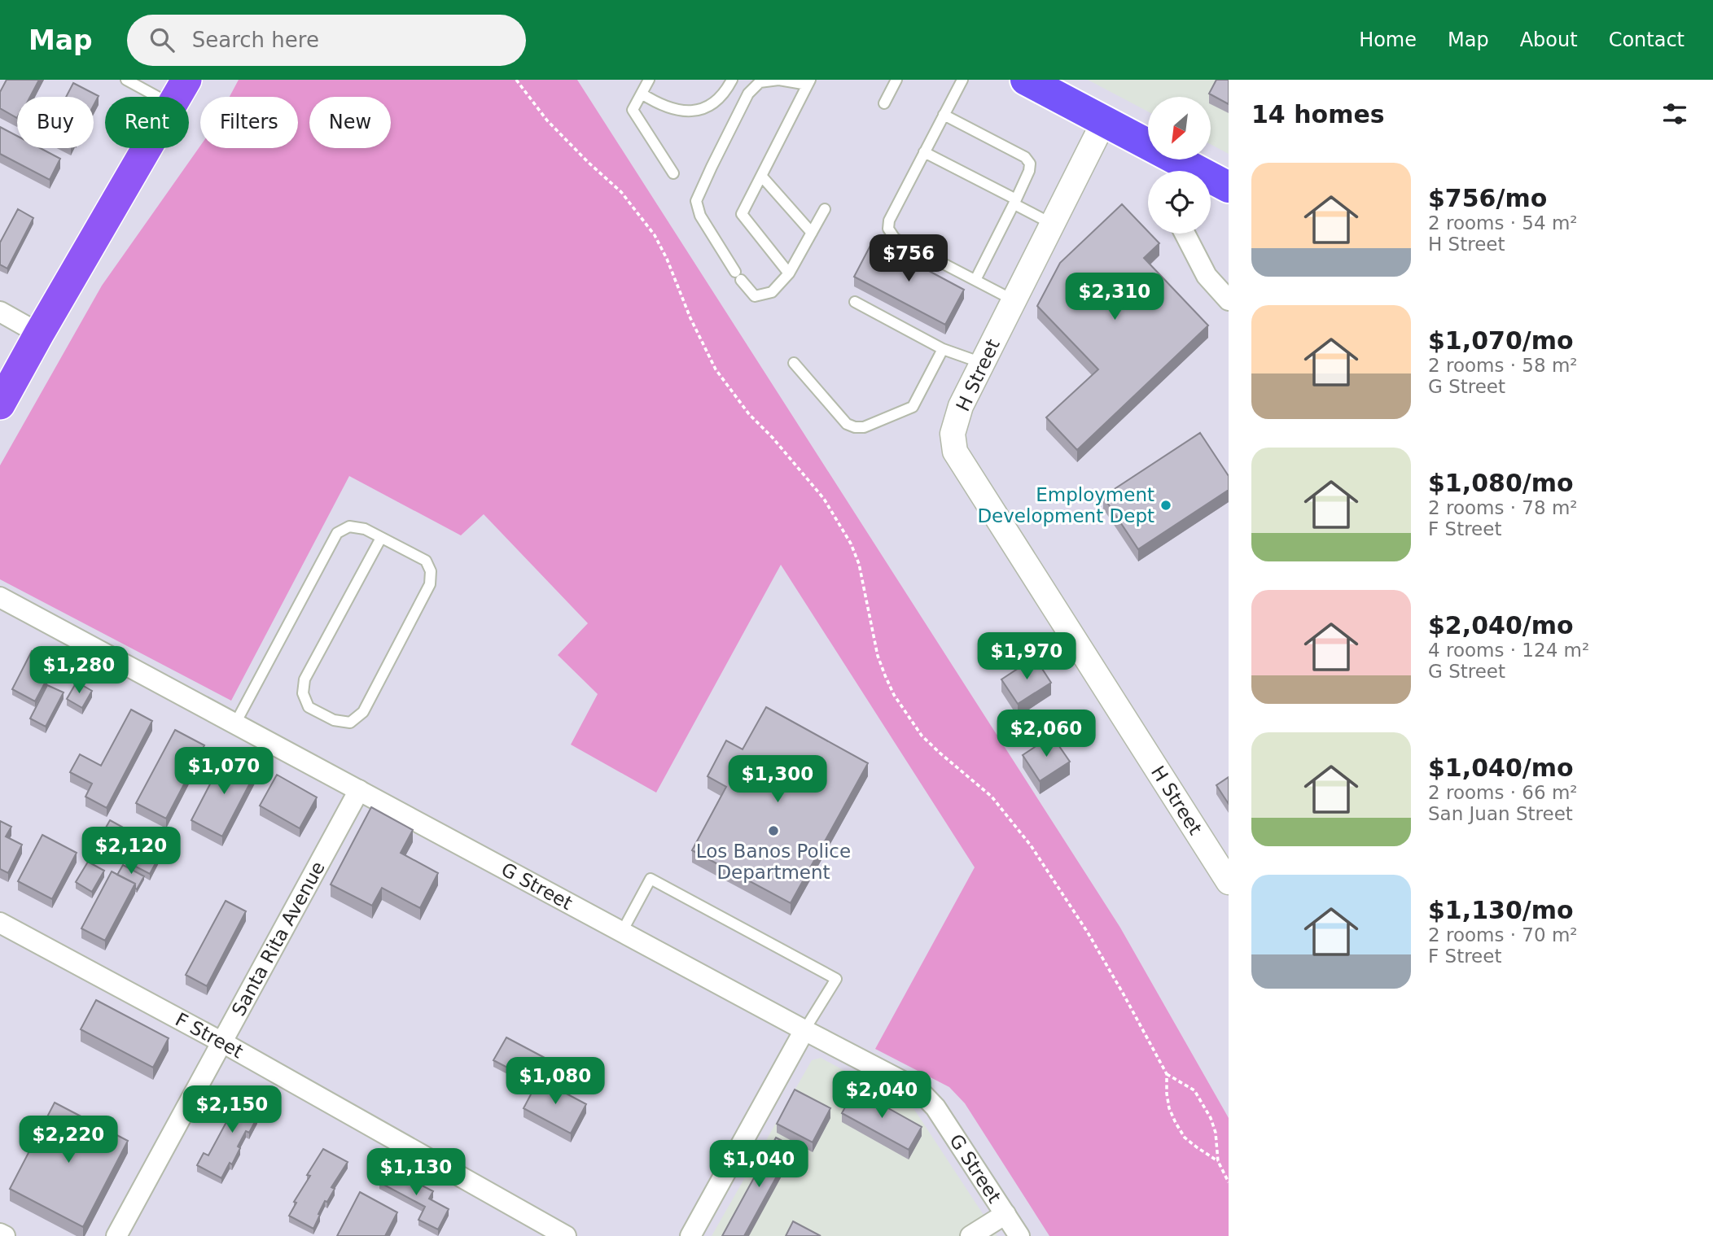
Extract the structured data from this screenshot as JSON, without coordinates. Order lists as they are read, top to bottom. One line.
{"streets":{"street":["H Street","G Street","Santa Rita Avenue","F Street"]},"crossings":[["G Street","Santa Rita Avenue"],["Santa Rita Avenue","F Street"]],"places":["Employment Development Dept","Los Banos Police Department"],"north":"bottom left","page":{"header":"Map","search":"Search here","nav":["Home","Map","About","Contact"],"heading":"14 homes","chip":["Buy","Rent","Filters","New"],"list":[{"name":"$756/mo","note":"2 rooms · 54 m² · H Street"},{"name":"$1,070/mo","note":"2 rooms · 58 m² · G Street"},{"name":"$1,080/mo","note":"2 rooms · 78 m² · F Street"},{"name":"$2,040/mo","note":"4 rooms · 124 m² · G Street"},{"name":"$1,040/mo","note":"2 rooms · 66 m² · San Juan Street"},{"name":"$1,130/mo","note":"2 rooms · 70 m² · F Street"}],"price":["$756","$2,310","$1,970","$1,280","$2,060","$1,070","$1,300","$2,120","$1,080","$2,040","$2,150","$2,220","$1,040","$1,130"]}}
